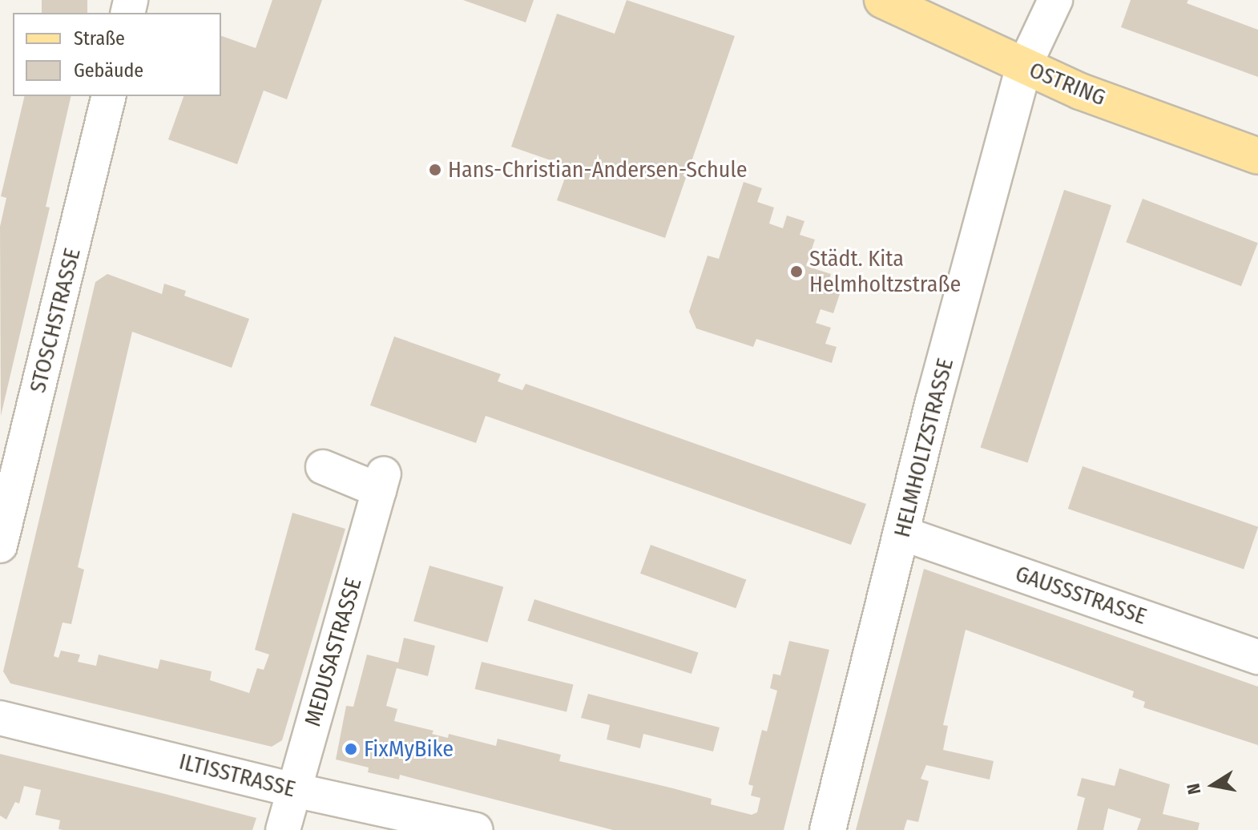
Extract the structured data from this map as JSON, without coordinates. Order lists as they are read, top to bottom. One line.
{"streets":{"main road":["OSTRING"],"street":["STOSCHSTRASSE","HELMHOLTZSTRASSE","GAUSSSTRASSE","MEDUSASTRASSE","ILTISSTRASSE"]},"crossings":[["OSTRING","HELMHOLTZSTRASSE"],["HELMHOLTZSTRASSE","GAUSSSTRASSE"],["MEDUSASTRASSE","ILTISSTRASSE"]],"places":["Hans-Christian-Andersen-Schule","Städt. Kita Helmholtzstraße","FixMyBike"],"legend":["Straße","Gebäude"],"north":"left"}
